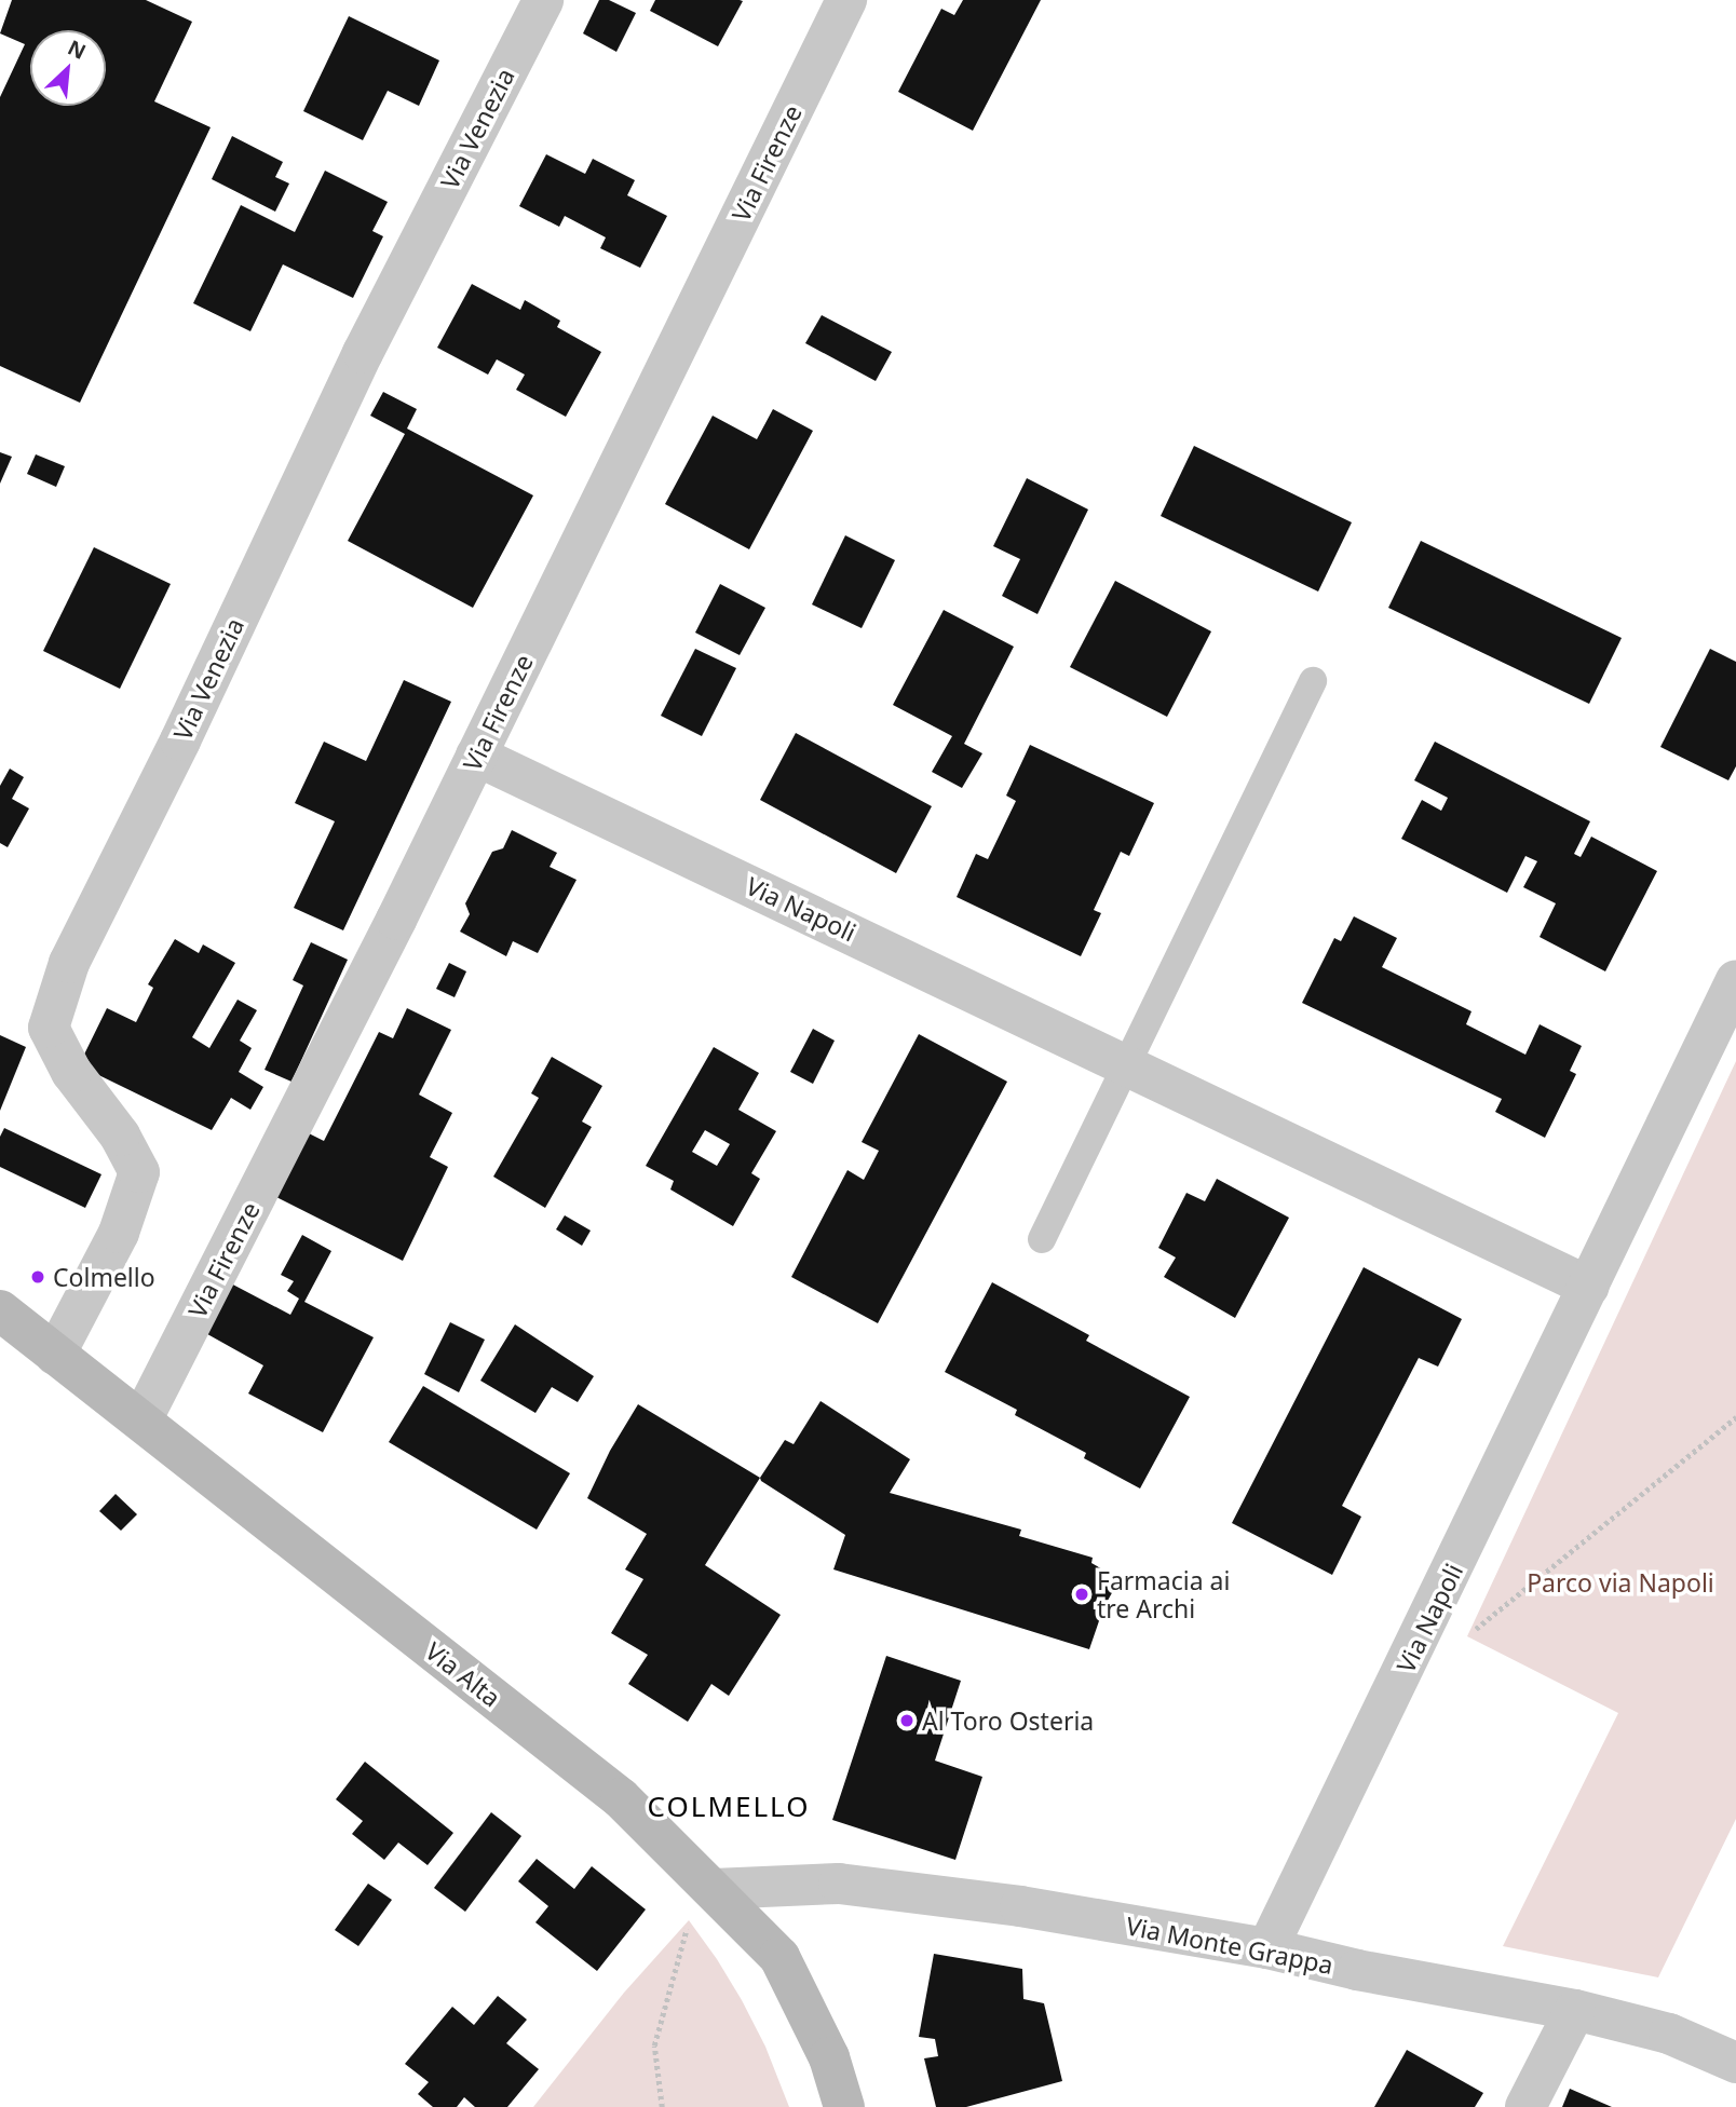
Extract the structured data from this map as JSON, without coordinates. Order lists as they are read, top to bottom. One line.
{"streets":{"main road":["Via Alta"],"street":["Via Venezia","Via Firenze","Via Napoli","Via Monte Grappa"]},"crossings":[["Via Venezia","Via Alta"],["Via Firenze","Via Napoli"],["Via Firenze","Via Alta"],["Via Napoli","Via Monte Grappa"],["Via Alta","Via Monte Grappa"]],"districts":["COLMELLO"],"parks":["Parco via Napoli"],"places":["Colmello","Farmacia ai tre Archi","Al Toro Osteria"],"north":"top right"}
